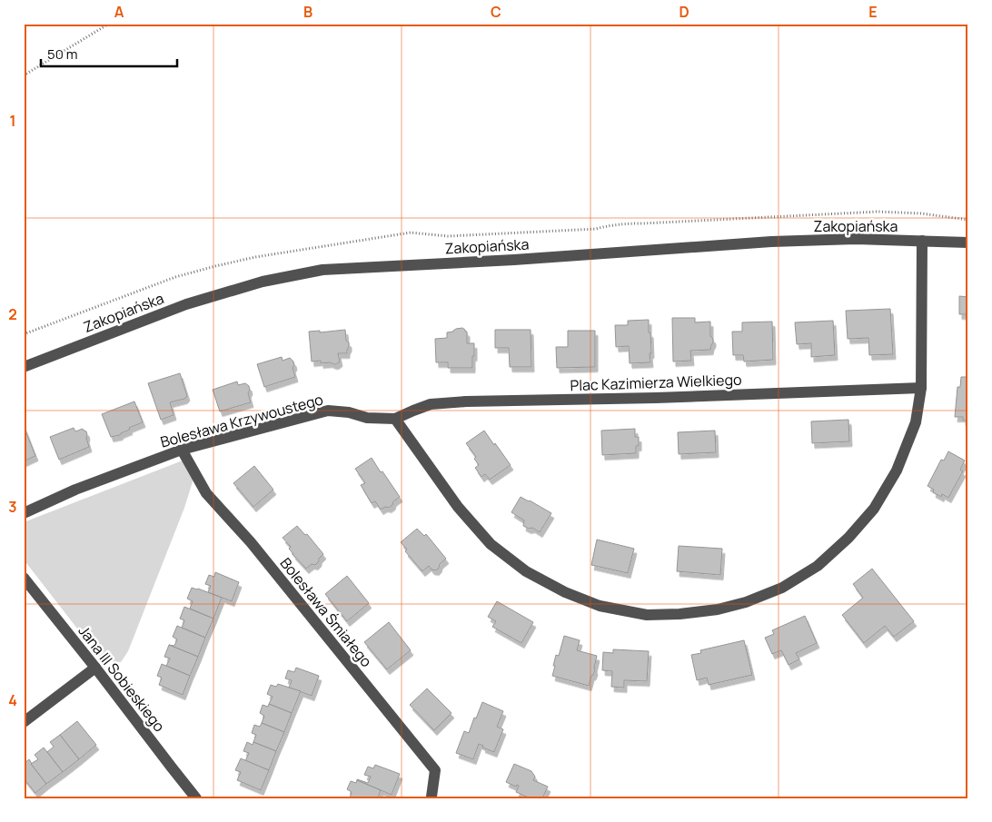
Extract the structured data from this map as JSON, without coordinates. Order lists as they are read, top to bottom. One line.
{"streets":{"street":["Zakopiańska","Plac Kazimierza Wielkiego","Bolesława Krzywoustego","Bolesława Śmiałego","Jana III Sobieskiego"]},"crossings":[["Plac Kazimierza Wielkiego","Bolesława Krzywoustego"],["Bolesława Krzywoustego","Bolesława Śmiałego"]],"scale_bar":"50 m","grid":{"columns":["A","B","C","D","E"],"rows":["1","2","3","4"]}}
